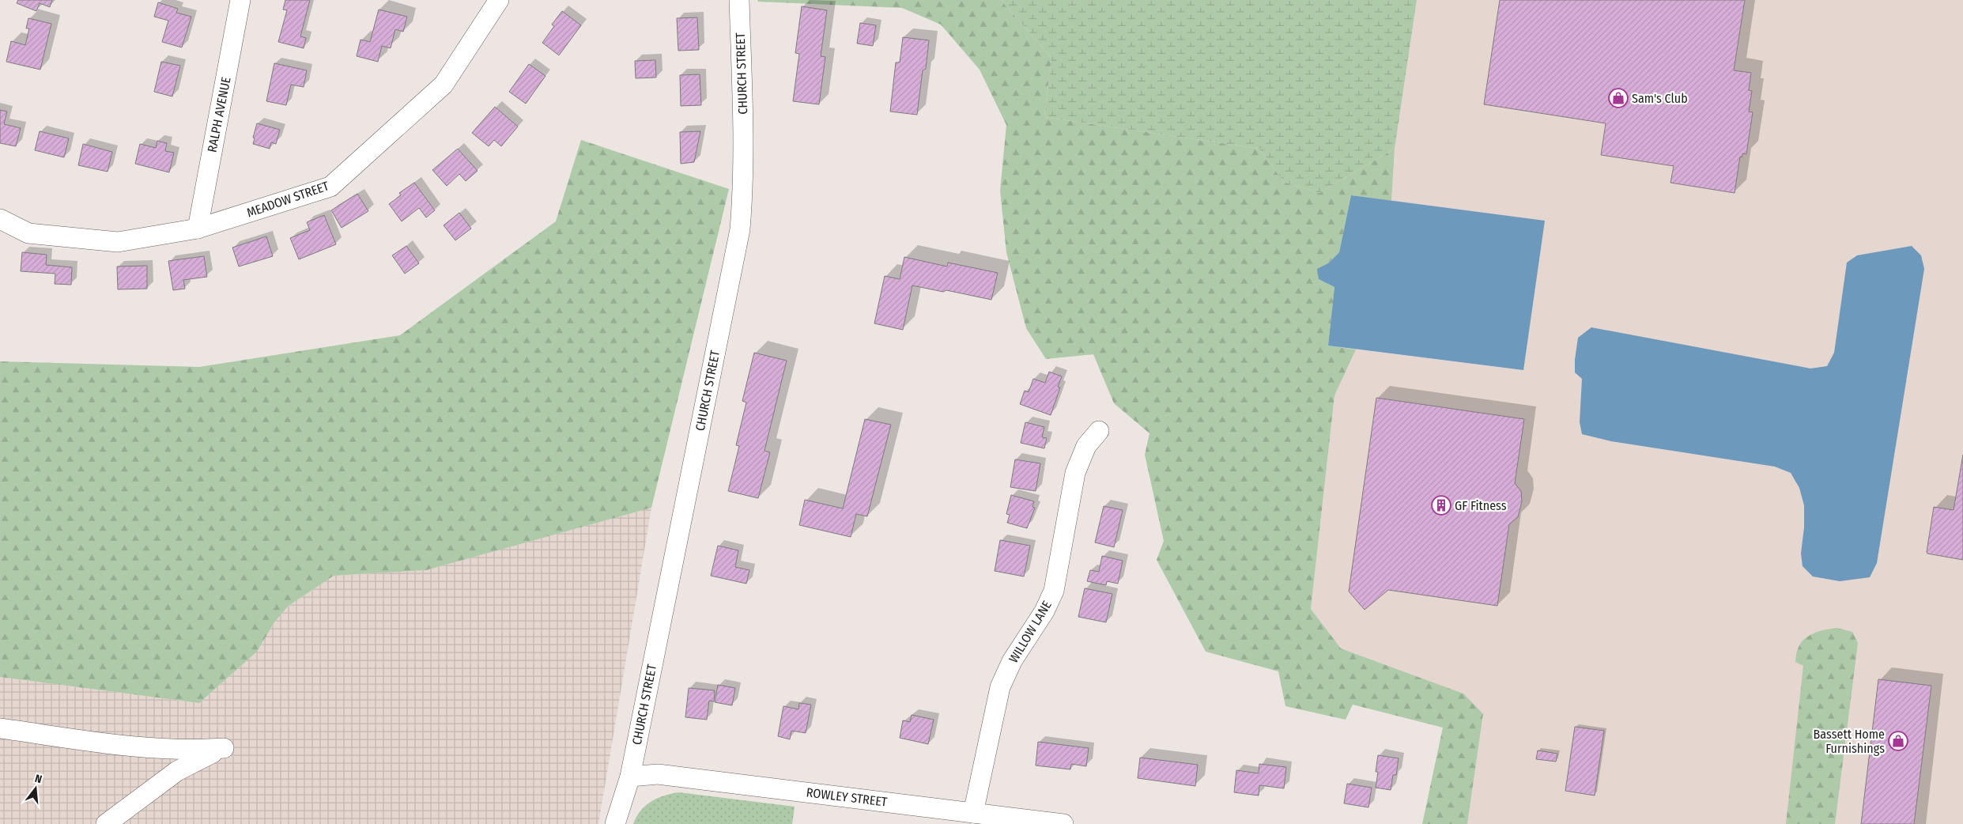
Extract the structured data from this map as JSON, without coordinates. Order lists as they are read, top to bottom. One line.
{"streets":{"street":["CHURCH STREET","RALPH AVENUE","MEADOW STREET","WILLOW LANE","ROWLEY STREET"]},"crossings":[["CHURCH STREET","ROWLEY STREET"],["RALPH AVENUE","MEADOW STREET"],["WILLOW LANE","ROWLEY STREET"]],"places":{"shop":["Sam's Club","Bassett Home Furnishings"],"building":["GF Fitness"]},"north":"top"}
